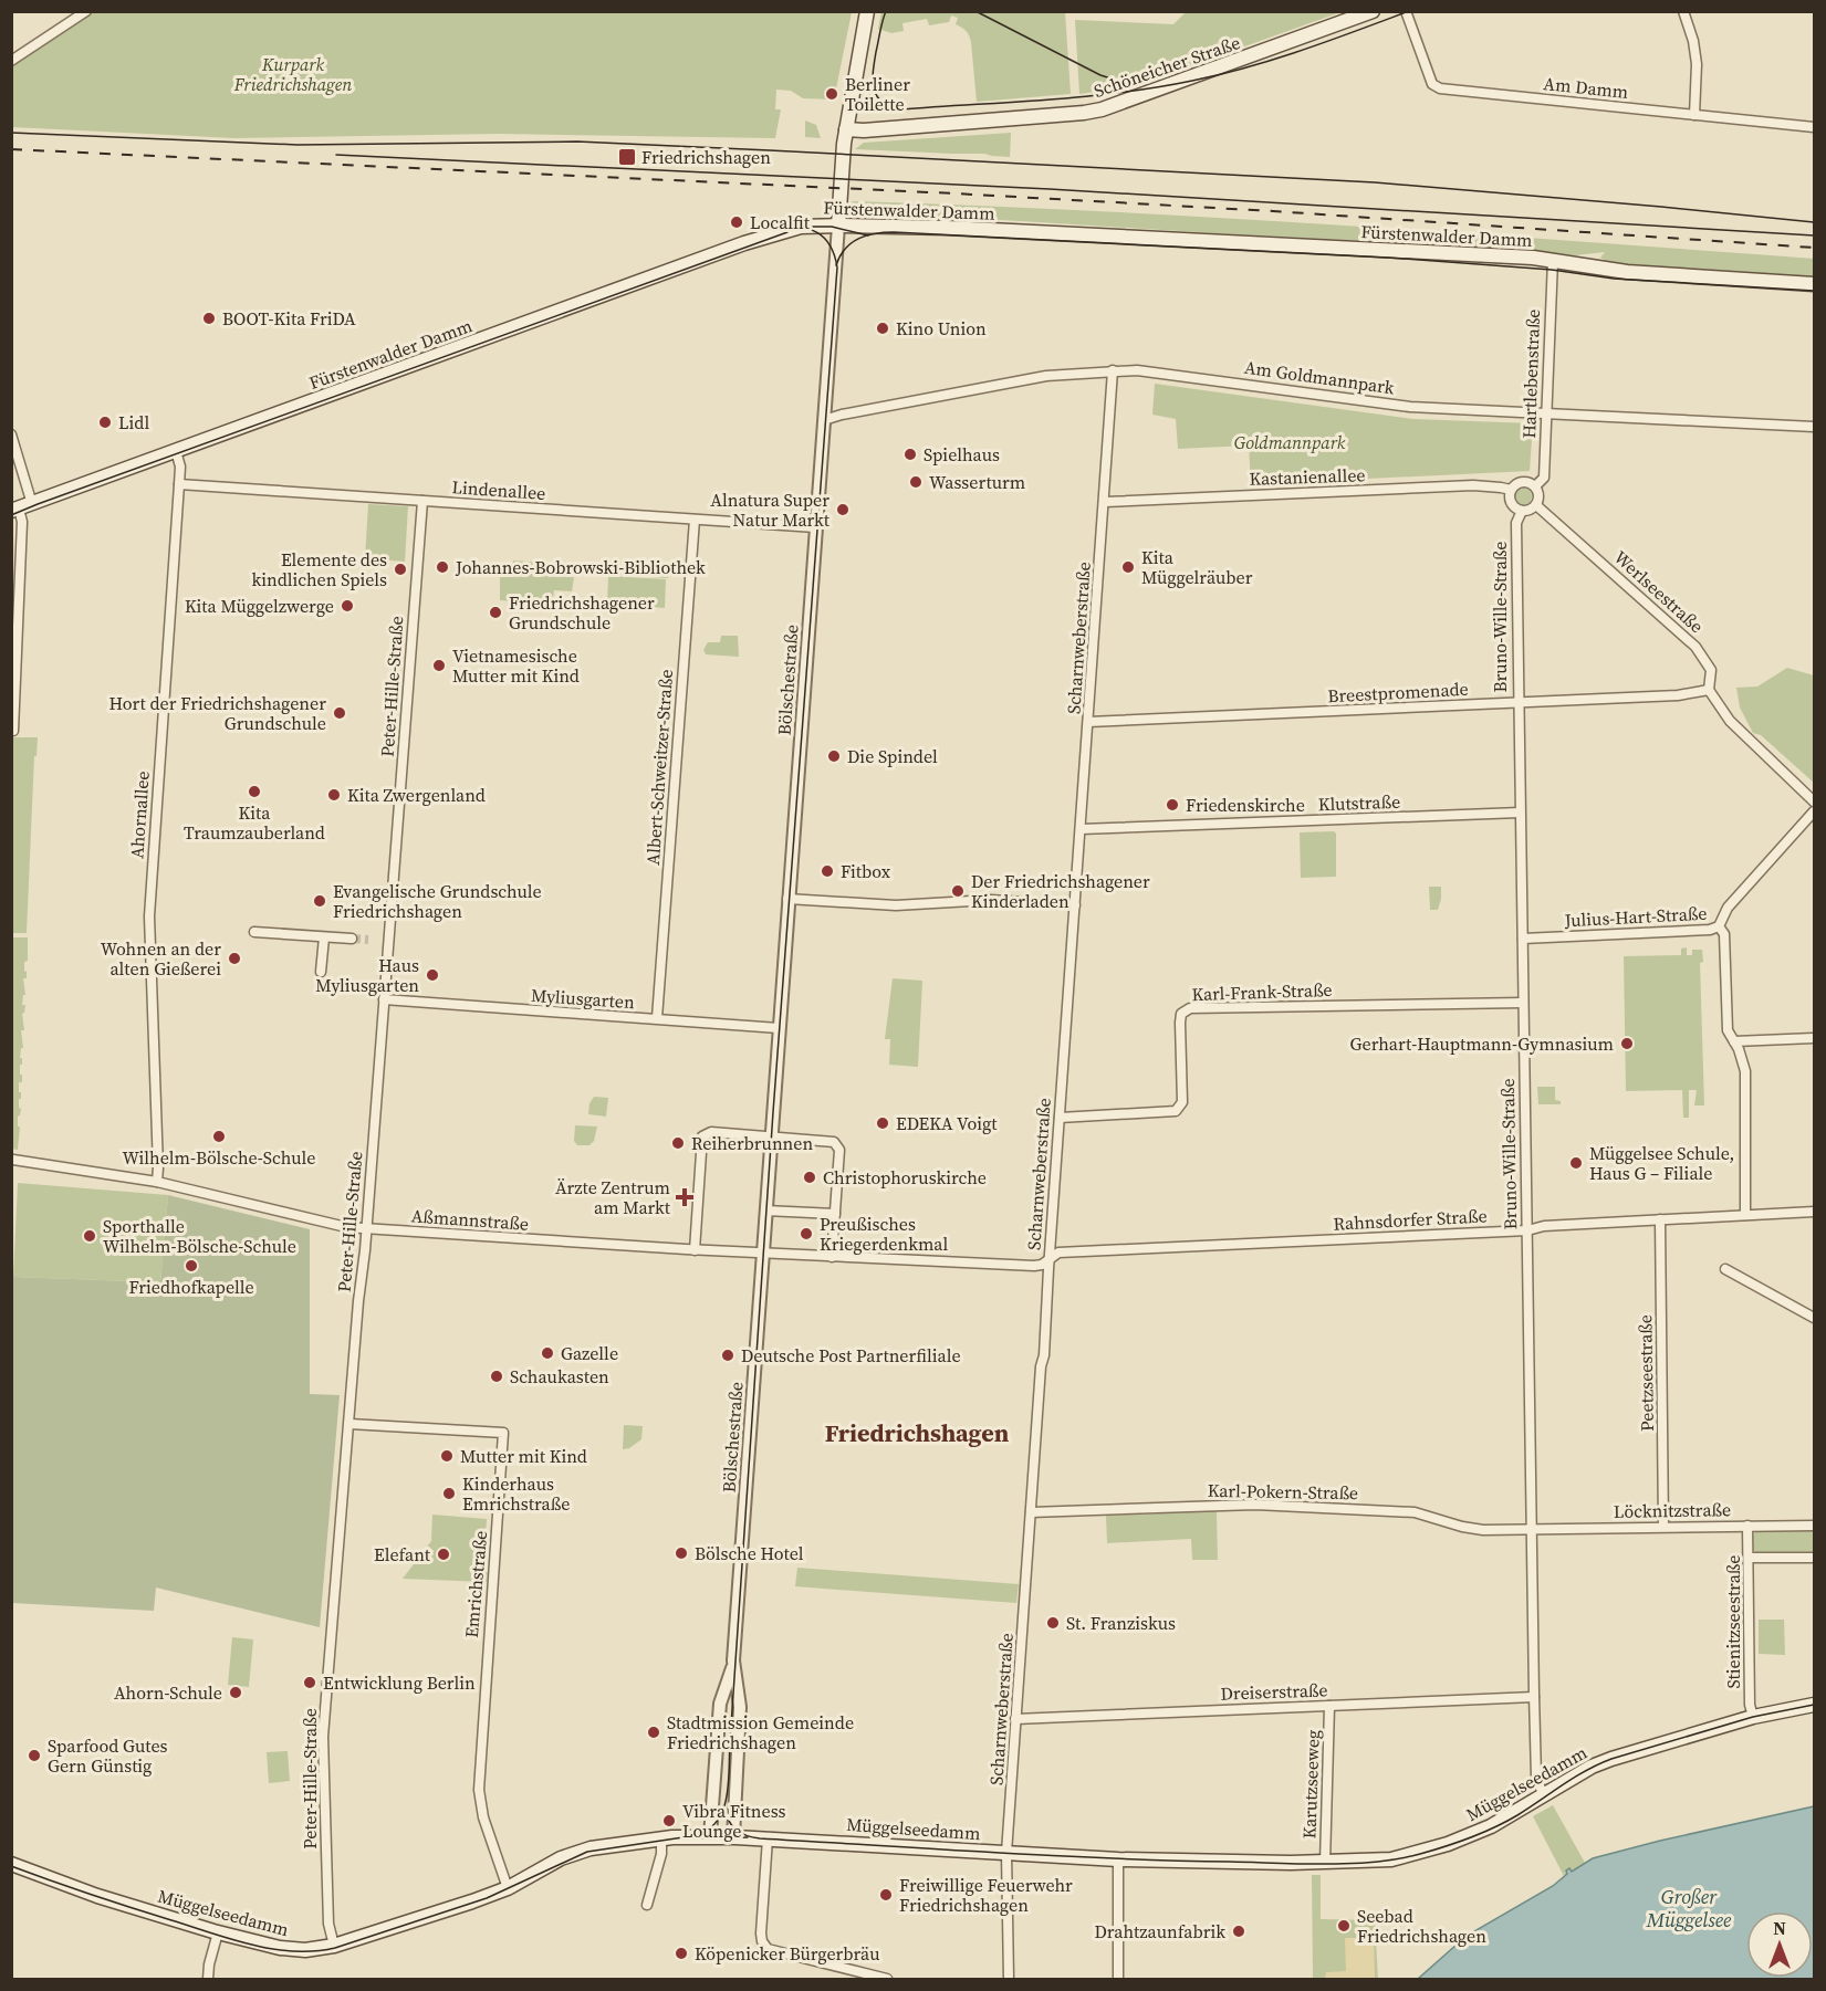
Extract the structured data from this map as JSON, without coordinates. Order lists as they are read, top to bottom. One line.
{"streets":{"main road":["Schöneicher Straße","Fürstenwalder Damm","Müggelseedamm"],"street":["Am Damm","Hartlebenstraße","Am Goldmannpark","Kastanienallee","Lindenallee","Werlseestraße","Bruno-Wille-Straße","Scharnweberstraße","Bölschestraße","Peter-Hille-Straße","Breestpromenade","Albert-Schweitzer-Straße","Klutstraße","Ahornallee","Julius-Hart-Straße","Karl-Frank-Straße","Myliusgarten","Aßmannstraße","Rahnsdorfer Straße","Peetzseestraße","Karl-Pokern-Straße","Löcknitzstraße","Emrichstraße","Stienitzseestraße","Dreiserstraße","Karutzseeweg"]},"crossings":[["Fürstenwalder Damm","Hartlebenstraße"],["Fürstenwalder Damm","Bölschestraße"],["Fürstenwalder Damm","Ahornallee"],["Hartlebenstraße","Am Goldmannpark"],["Hartlebenstraße","Kastanienallee"],["Hartlebenstraße","Werlseestraße"],["Hartlebenstraße","Bruno-Wille-Straße"],["Am Goldmannpark","Scharnweberstraße"],["Am Goldmannpark","Bölschestraße"],["Kastanienallee","Werlseestraße"],["Kastanienallee","Bruno-Wille-Straße"],["Kastanienallee","Scharnweberstraße"],["Lindenallee","Bölschestraße"],["Lindenallee","Peter-Hille-Straße"],["Lindenallee","Albert-Schweitzer-Straße"],["Lindenallee","Ahornallee"],["Werlseestraße","Bruno-Wille-Straße"],["Werlseestraße","Breestpromenade"],["Bruno-Wille-Straße","Breestpromenade"],["Bruno-Wille-Straße","Klutstraße"],["Bruno-Wille-Straße","Julius-Hart-Straße"],["Bruno-Wille-Straße","Karl-Frank-Straße"],["Bruno-Wille-Straße","Rahnsdorfer Straße"],["Bruno-Wille-Straße","Karl-Pokern-Straße"],["Bruno-Wille-Straße","Löcknitzstraße"],["Bruno-Wille-Straße","Dreiserstraße"],["Bruno-Wille-Straße","Müggelseedamm"],["Scharnweberstraße","Breestpromenade"],["Scharnweberstraße","Klutstraße"],["Scharnweberstraße","Karl-Frank-Straße"],["Scharnweberstraße","Aßmannstraße"],["Scharnweberstraße","Rahnsdorfer Straße"],["Scharnweberstraße","Karl-Pokern-Straße"],["Scharnweberstraße","Dreiserstraße"],["Scharnweberstraße","Müggelseedamm"],["Bölschestraße","Myliusgarten"],["Bölschestraße","Aßmannstraße"],["Bölschestraße","Müggelseedamm"],["Peter-Hille-Straße","Myliusgarten"],["Peter-Hille-Straße","Aßmannstraße"],["Peter-Hille-Straße","Emrichstraße"],["Peter-Hille-Straße","Müggelseedamm"],["Albert-Schweitzer-Straße","Myliusgarten"],["Ahornallee","Aßmannstraße"],["Aßmannstraße","Rahnsdorfer Straße"],["Rahnsdorfer Straße","Peetzseestraße"],["Peetzseestraße","Löcknitzstraße"],["Karl-Pokern-Straße","Löcknitzstraße"],["Löcknitzstraße","Stienitzseestraße"],["Emrichstraße","Müggelseedamm"],["Stienitzseestraße","Müggelseedamm"],["Dreiserstraße","Karutzseeweg"],["Müggelseedamm","Karutzseeweg"]],"districts":["Friedrichshagen"],"water":["Großer Müggelsee"],"parks":["Kurpark Friedrichshagen","Goldmannpark"],"places":{"other":["Berliner Toilette","Localfit","BOOT-Kita FriDA","Kino Union","Lidl","Spielhaus","Wasserturm","Alnatura Super Natur Markt","Johannes-Bobrowski-Bibliothek","Kita Müggelräuber","Elemente des kindlichen Spiels","Kita Müggelzwerge","Friedrichshagener Grundschule","Vietnamesische Mutter mit Kind","Hort der Friedrichshagener Grundschule","Die Spindel","Kita Traumzauberland","Kita Zwergenland","Friedenskirche","Fitbox","Der Friedrichshagener Kinderladen","Evangelische Grundschule Friedrichshagen","Wohnen an der alten Gießerei","Haus Myliusgarten","Gerhart-Hauptmann-Gymnasium","EDEKA Voigt","Wilhelm-Bölsche-Schule","Reiherbrunnen","Müggelsee Schule, Haus G – Filiale","Christophoruskirche","Preußisches Kriegerdenkmal","Sporthalle Wilhelm-Bölsche-Schule","Friedhofkapelle","Gazelle","Deutsche Post Partnerfiliale","Schaukasten","Mutter mit Kind","Kinderhaus Emrichstraße","Bölsche Hotel","Elefant","St. Franziskus","Entwicklung Berlin","Ahorn-Schule","Stadtmission Gemeinde Friedrichshagen","Sparfood Gutes Gern Günstig","Vibra Fitness Lounge","Freiwillige Feuerwehr Friedrichshagen","Seebad Friedrichshagen","Drahtzaunfabrik","Köpenicker Bürgerbräu"],"transit":["Friedrichshagen"],"health":["Ärzte Zentrum am Markt"]},"north":"top"}
